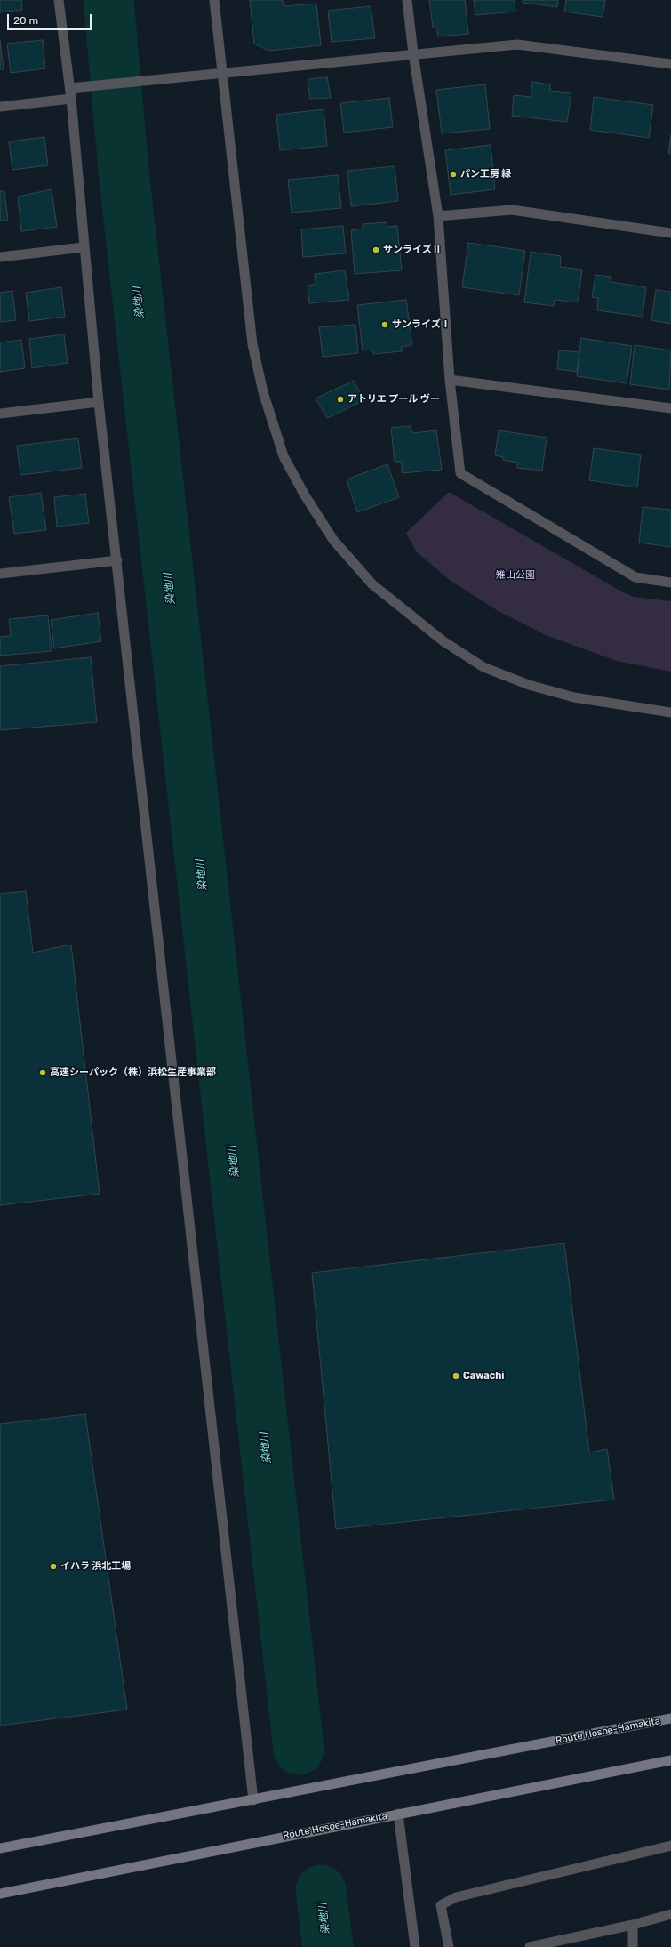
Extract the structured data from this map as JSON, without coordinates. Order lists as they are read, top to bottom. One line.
{"streets":{"main road":["Route Hosoe-Hamakita"]},"water":["染地川"],"parks":["雉山公園"],"places":["パン工房 緑","サンライズⅡ","サンライズⅠ","アトリエ プール ヴー","高速シーパック（株）浜松生産事業部","Cawachi","イハラ 浜北工場"],"scale_bar":"20 m"}
